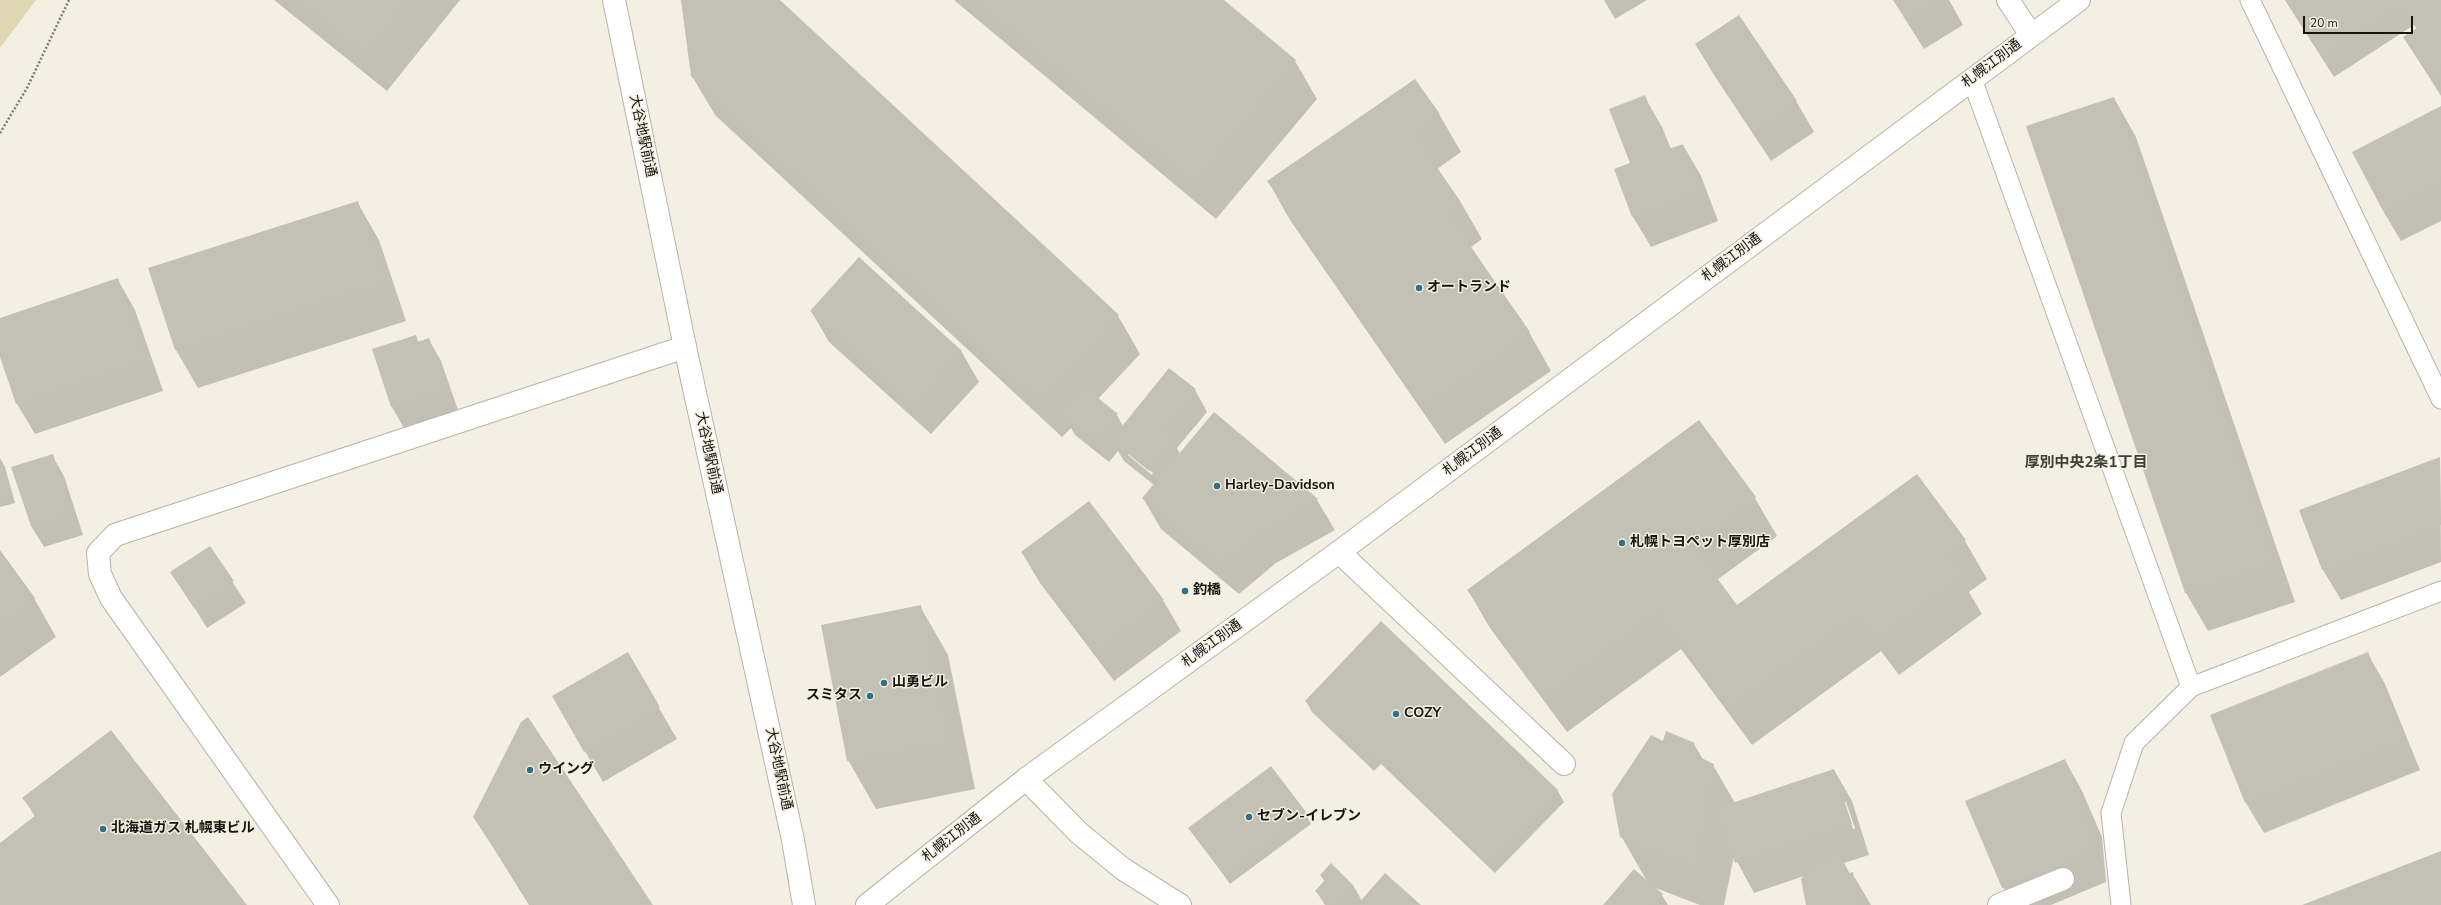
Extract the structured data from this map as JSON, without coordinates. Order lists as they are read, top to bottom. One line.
{"streets":{"main road":["札幌江別通","大谷地駅前通"]},"districts":["厚別中央2条1丁目"],"places":["オートランド","Harley-Davidson","札幌トヨペット厚別店","釣橋","山勇ビル","スミタス","COZY","ウイング","セブン-イレブン","北海道ガス 札幌東ビル"],"scale_bar":"20 m"}
